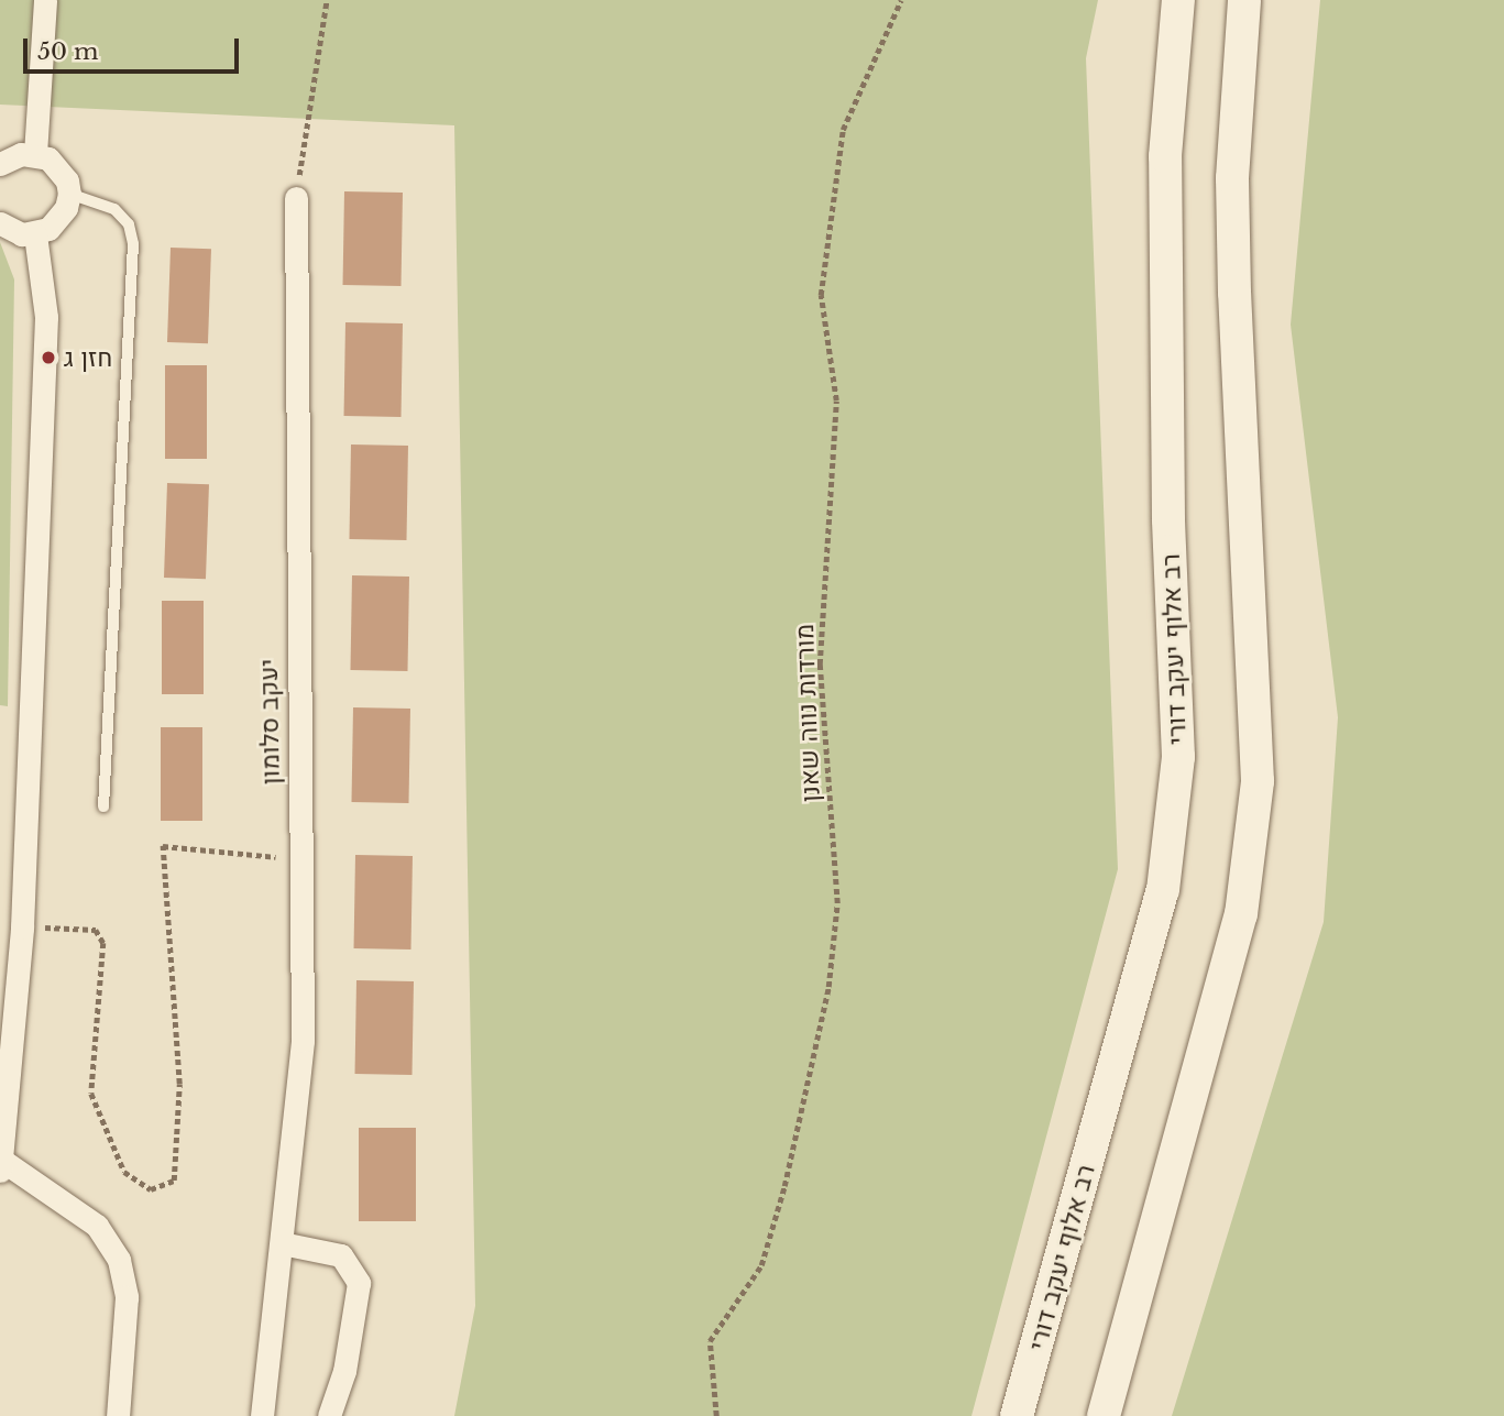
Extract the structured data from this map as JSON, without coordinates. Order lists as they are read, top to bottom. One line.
{"streets":{"main road":["רב אלוף יעקב דורי"],"street":["יעקב סלומון"],"path":["מורדות נווה שאנן"]},"places":["חזן ג"],"scale_bar":"50 m"}
